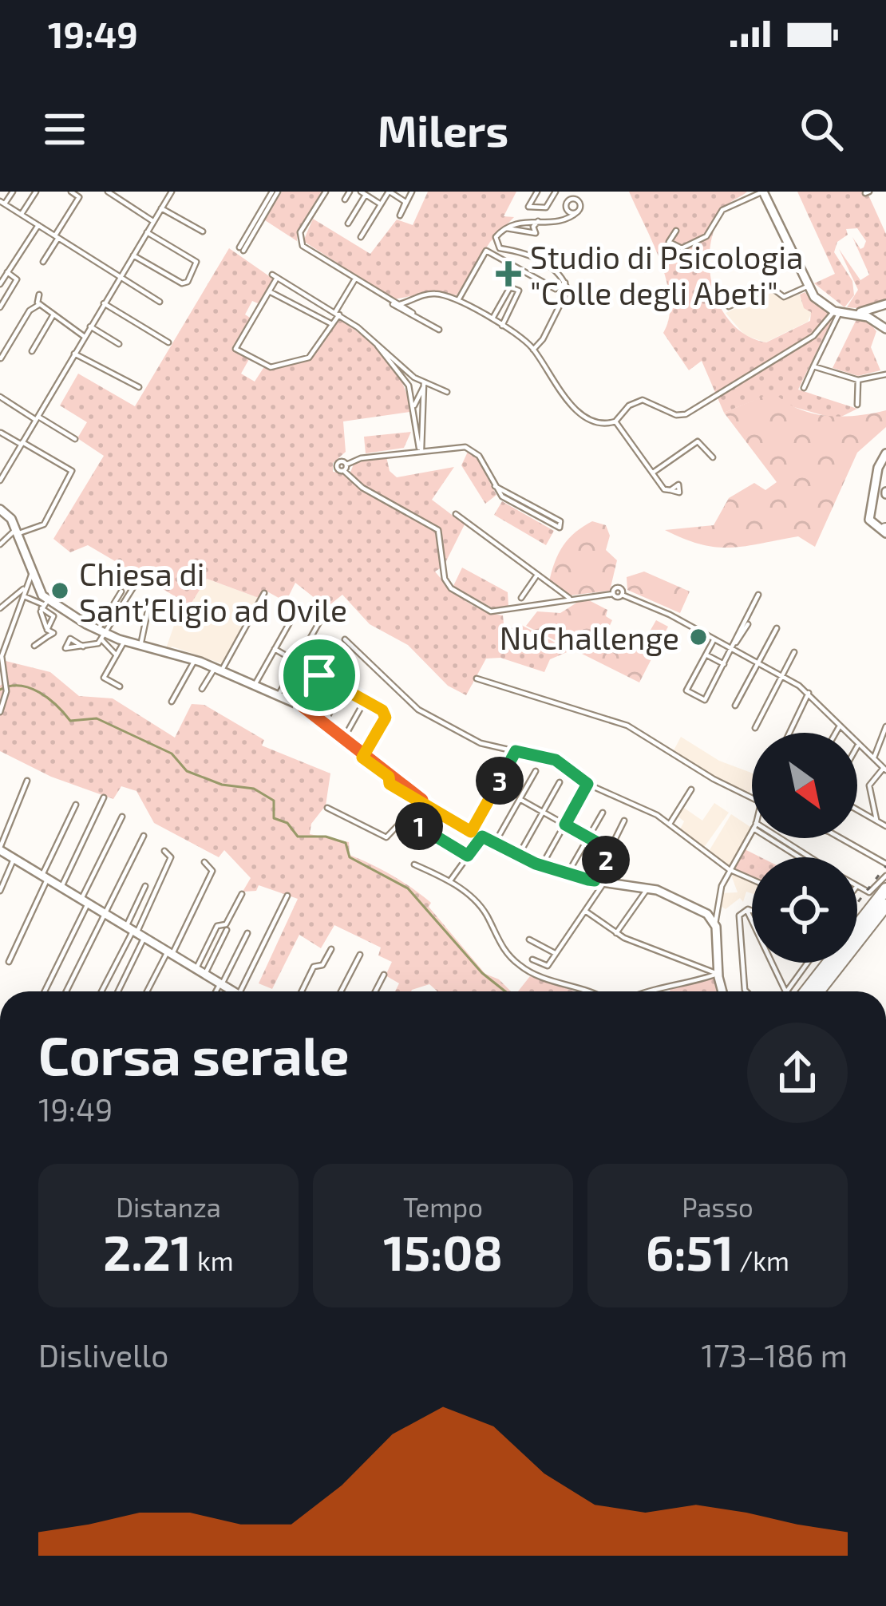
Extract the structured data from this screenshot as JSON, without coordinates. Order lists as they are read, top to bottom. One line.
{"places":{"health":["Studio di Psicologia \"Colle degli Abeti\""],"other":["Chiesa di Sant’Eligio ad Ovile","NuChallenge"]},"north":"bottom right","page":{"status":"19:49","header":"Milers","pins":["3","1","2"],"heading":["Corsa serale","19:49"],"stats":[["Distanza","2.21 km"],["Tempo","15:08"],["Passo","6:51 /km"]],"chart":["Dislivello","173–186 m"]}}
